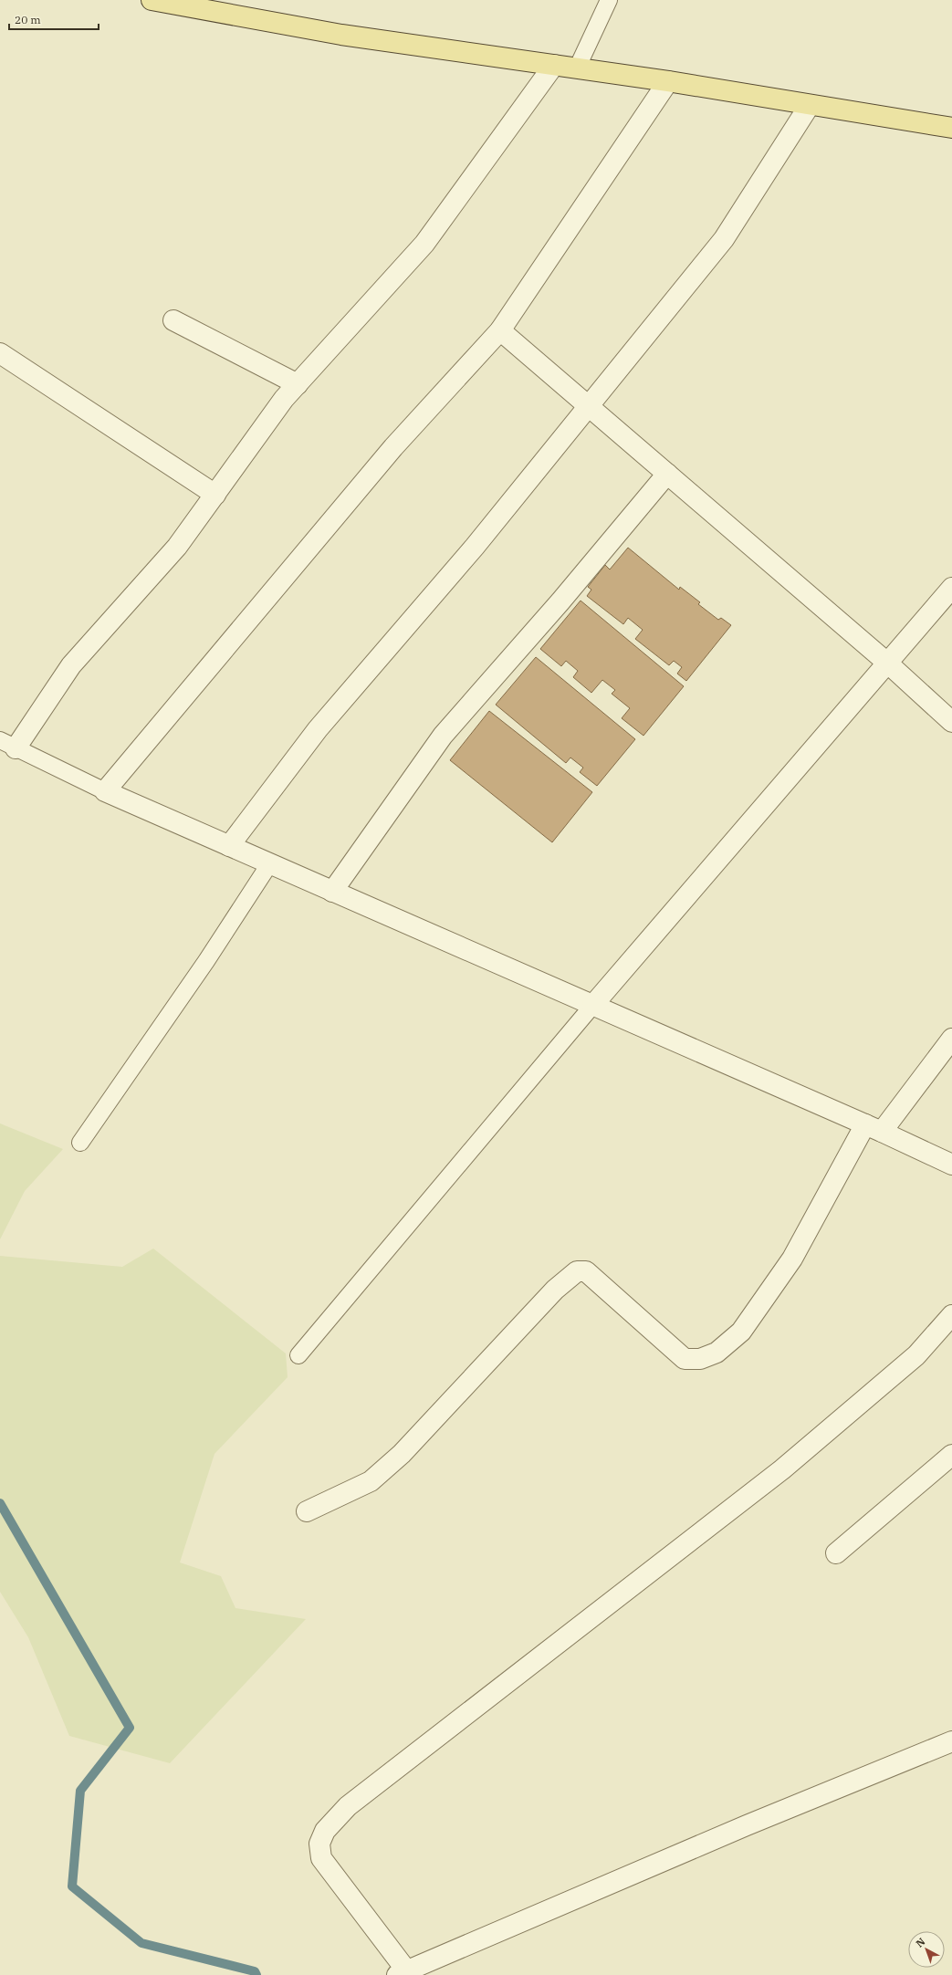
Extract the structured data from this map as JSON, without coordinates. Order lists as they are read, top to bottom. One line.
{"scale_bar":"20 m","north":"top left"}
